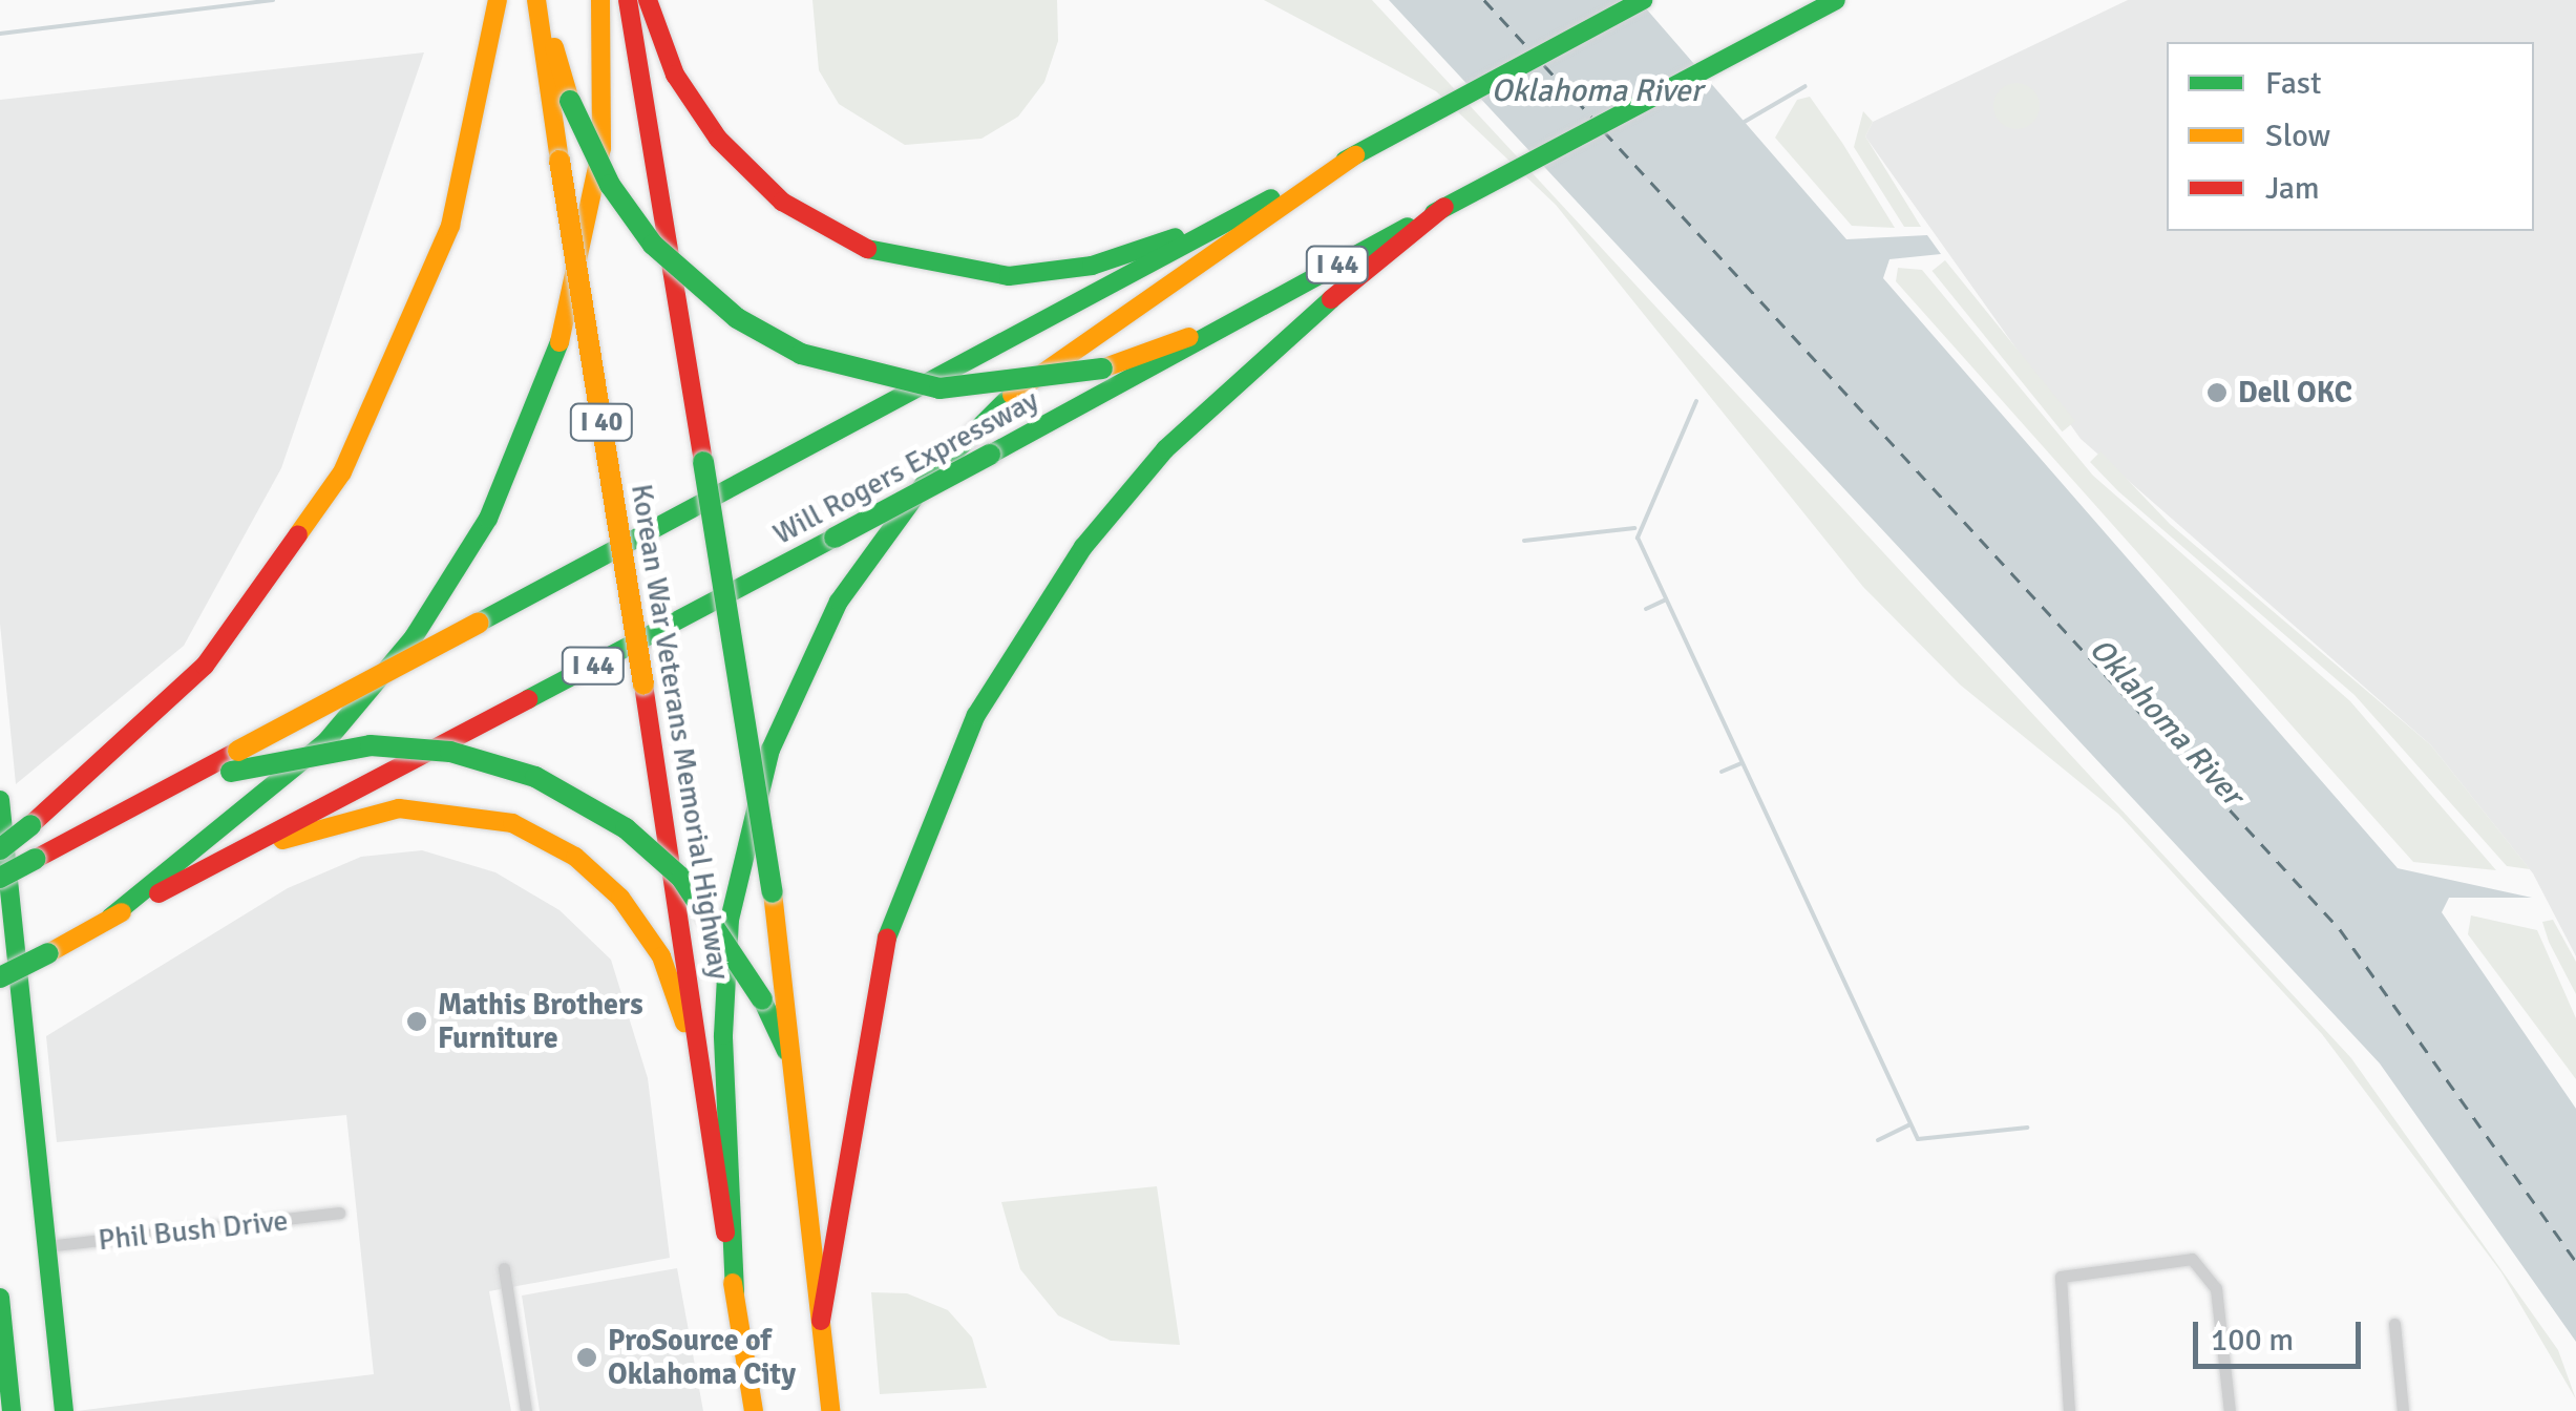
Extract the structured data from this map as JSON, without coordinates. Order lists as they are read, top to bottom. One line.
{"streets":{"main road":["I 44","I 40","Will Rogers Expressway","Korean War Veterans Memorial Highway"],"street":["Phil Bush Drive"]},"water":["Oklahoma River"],"places":["Dell OKC","Mathis Brothers Furniture","ProSource of Oklahoma City"],"legend":["Fast","Slow","Jam"],"scale_bar":"100 m"}
